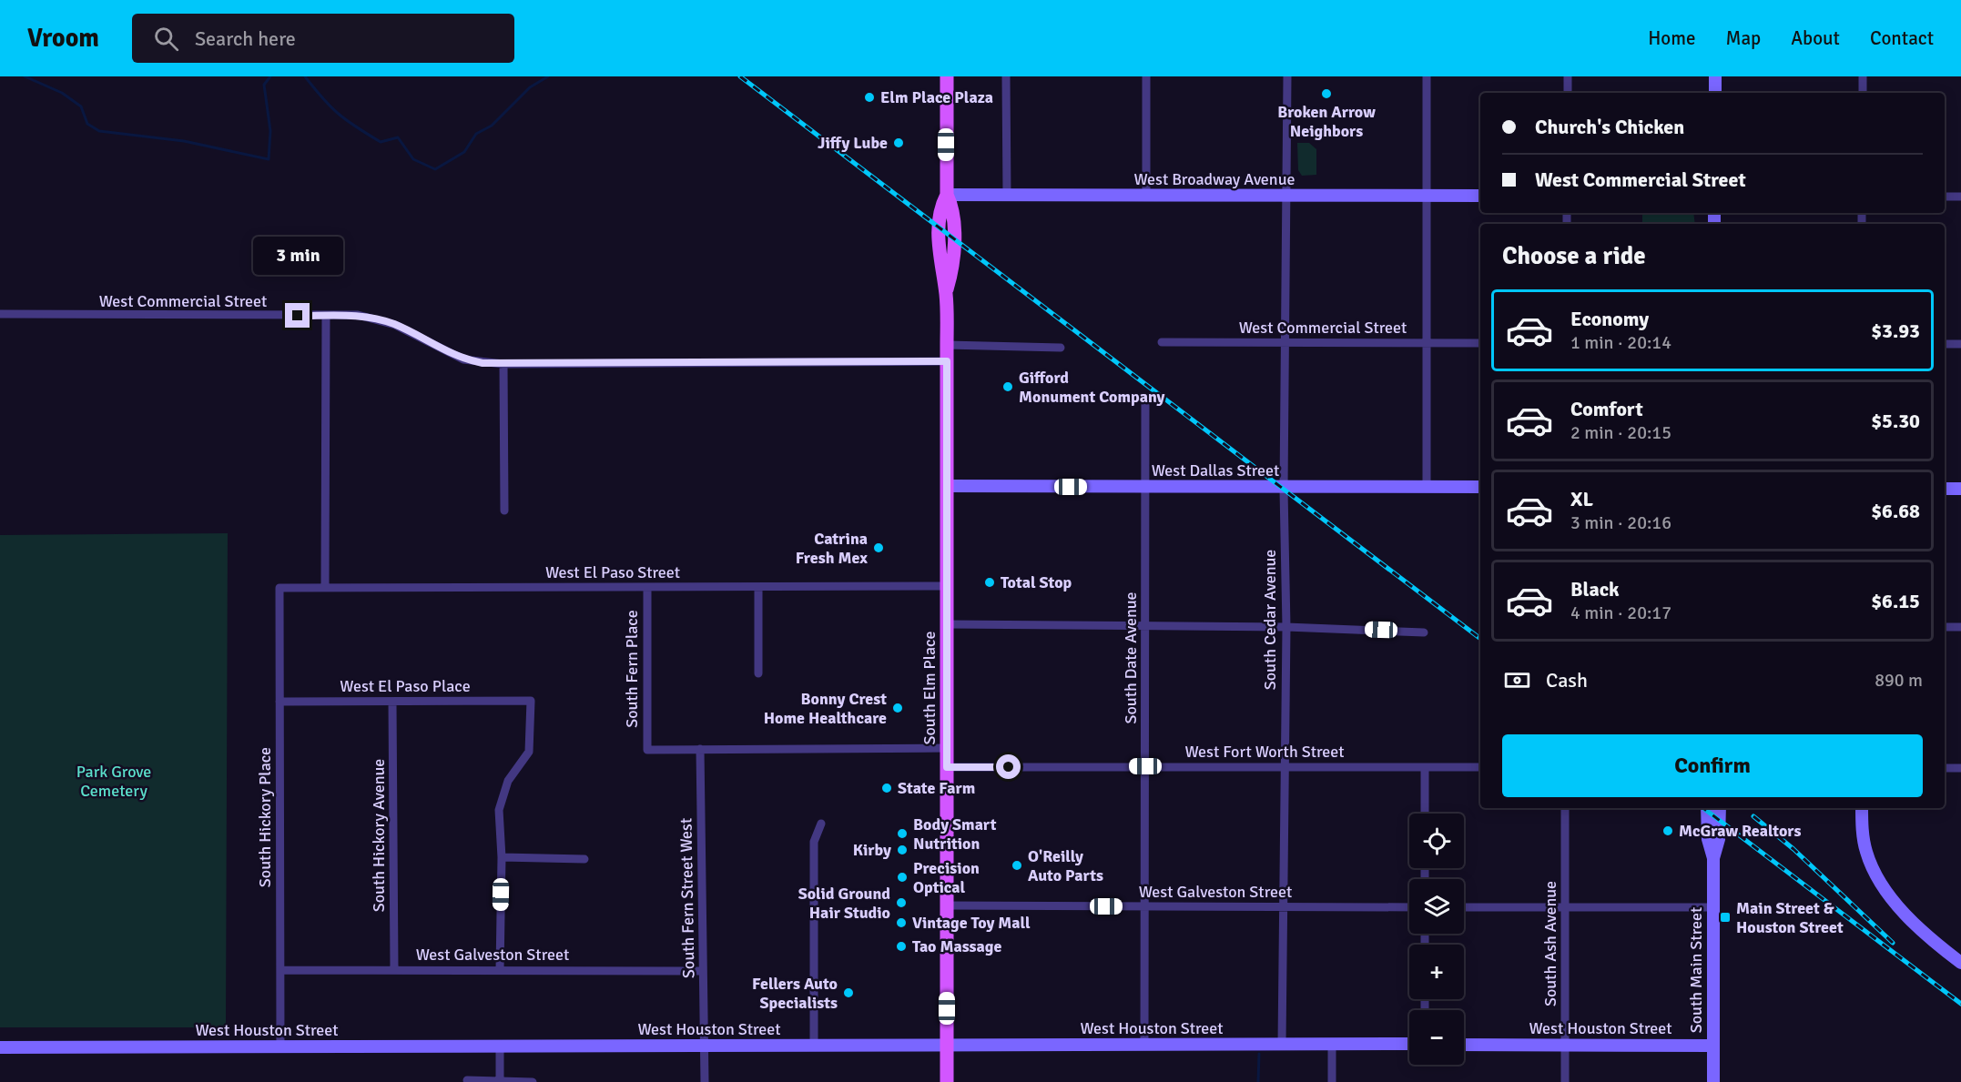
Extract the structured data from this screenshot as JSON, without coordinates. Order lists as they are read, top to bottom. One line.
{"streets":{"main road":["West Broadway Avenue","West Dallas Street","South Elm Place","South Main Street","West Houston Street"],"street":["West Commercial Street","West El Paso Street","South Cedar Avenue","South Date Avenue","South Fern Place","West El Paso Place","West Fort Worth Street","South Hickory Place","South Hickory Avenue","West Galveston Street","South Fern Street West","South Ash Avenue"]},"crossings":[["West Broadway Avenue","South Cedar Avenue"],["West Broadway Avenue","South Elm Place"],["West Commercial Street","South Cedar Avenue"],["West Commercial Street","South Elm Place"],["West Dallas Street","South Cedar Avenue"],["West Dallas Street","South Date Avenue"],["West Dallas Street","South Elm Place"],["West El Paso Street","South Fern Place"],["West El Paso Street","South Elm Place"],["West El Paso Street","South Hickory Place"],["South Cedar Avenue","West Fort Worth Street"],["South Cedar Avenue","West Galveston Street"],["South Cedar Avenue","West Houston Street"],["South Date Avenue","West Fort Worth Street"],["South Date Avenue","West Galveston Street"],["South Date Avenue","West Houston Street"],["South Fern Place","South Fern Street West"],["West El Paso Place","South Hickory Place"],["West El Paso Place","South Hickory Avenue"],["South Elm Place","West Fort Worth Street"],["South Elm Place","West Galveston Street"],["South Elm Place","West Houston Street"],["South Hickory Place","West Galveston Street"],["South Hickory Place","West Houston Street"],["South Hickory Avenue","West Galveston Street"],["West Galveston Street","South Fern Street West"],["South Fern Street West","West Houston Street"],["South Ash Avenue","West Houston Street"],["South Main Street","West Houston Street"]],"parks":["Park Grove Cemetery"],"places":{"other":["Broken Arrow Neighbors","Elm Place Plaza","Jiffy Lube","Gifford Monument Company","Catrina Fresh Mex","Total Stop","Bonny Crest Home Healthcare","State Farm","McGraw Realtors","Body Smart Nutrition","Kirby","O'Reilly Auto Parts","Precision Optical","Solid Ground Hair Studio","Vintage Toy Mall","Tao Massage","Fellers Auto Specialists"],"transit":["Main Street & Houston Street"]},"page":{"header":"Vroom","search":"Search here","nav":["Home","Map","About","Contact"],"banner":["Church's Chicken","West Commercial Street"],"heading":"Choose a ride","bubble":"3 min","list":[{"name":"Economy","note":"1 min · 20:14","value":"$3.93"},{"name":"Comfort","note":"2 min · 20:15","value":"$5.30"},{"name":"XL","note":"3 min · 20:16","value":"$6.68"},{"name":"Black","note":"4 min · 20:17","value":"$6.15"}],"pay":["Cash","890 m"],"buttons":"Confirm","map_buttons":["+","−"]}}
